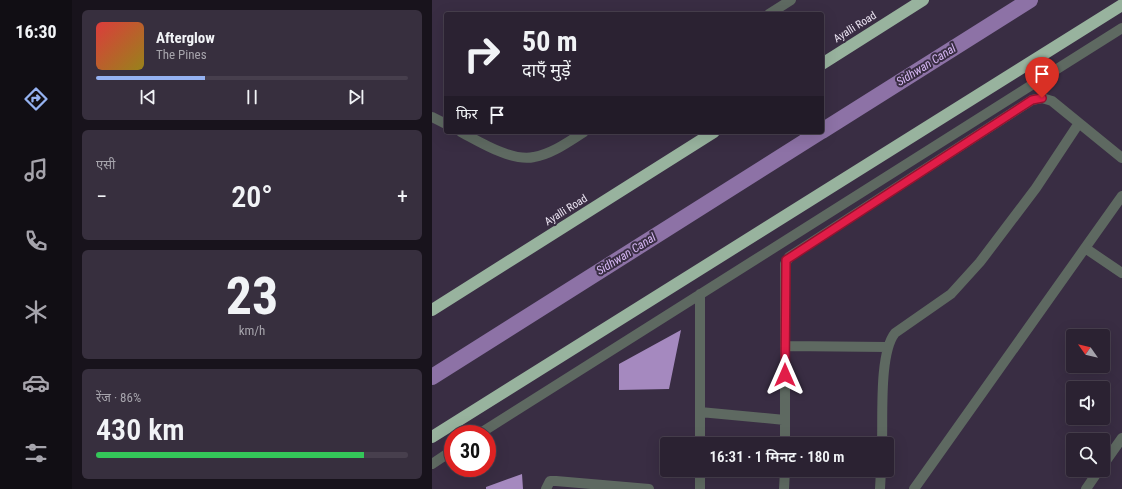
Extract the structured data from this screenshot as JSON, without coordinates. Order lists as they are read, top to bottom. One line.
{"streets":{"highway":["Ayalli Road"]},"water":["Sidhwan Canal"],"north":"top left","page":{"tabs":"16:30","turn":["50 m","दाएँ मुड़ें"],"song":["Afterglow","The Pines"],"then":"फिर","tile":["एसी",["23","km/h"],["रेंज · 86%","430 km"]],"heat":["−","20°","+"],"limit":"30","trip":"16:31 · 1 मिनट · 180 m"}}
